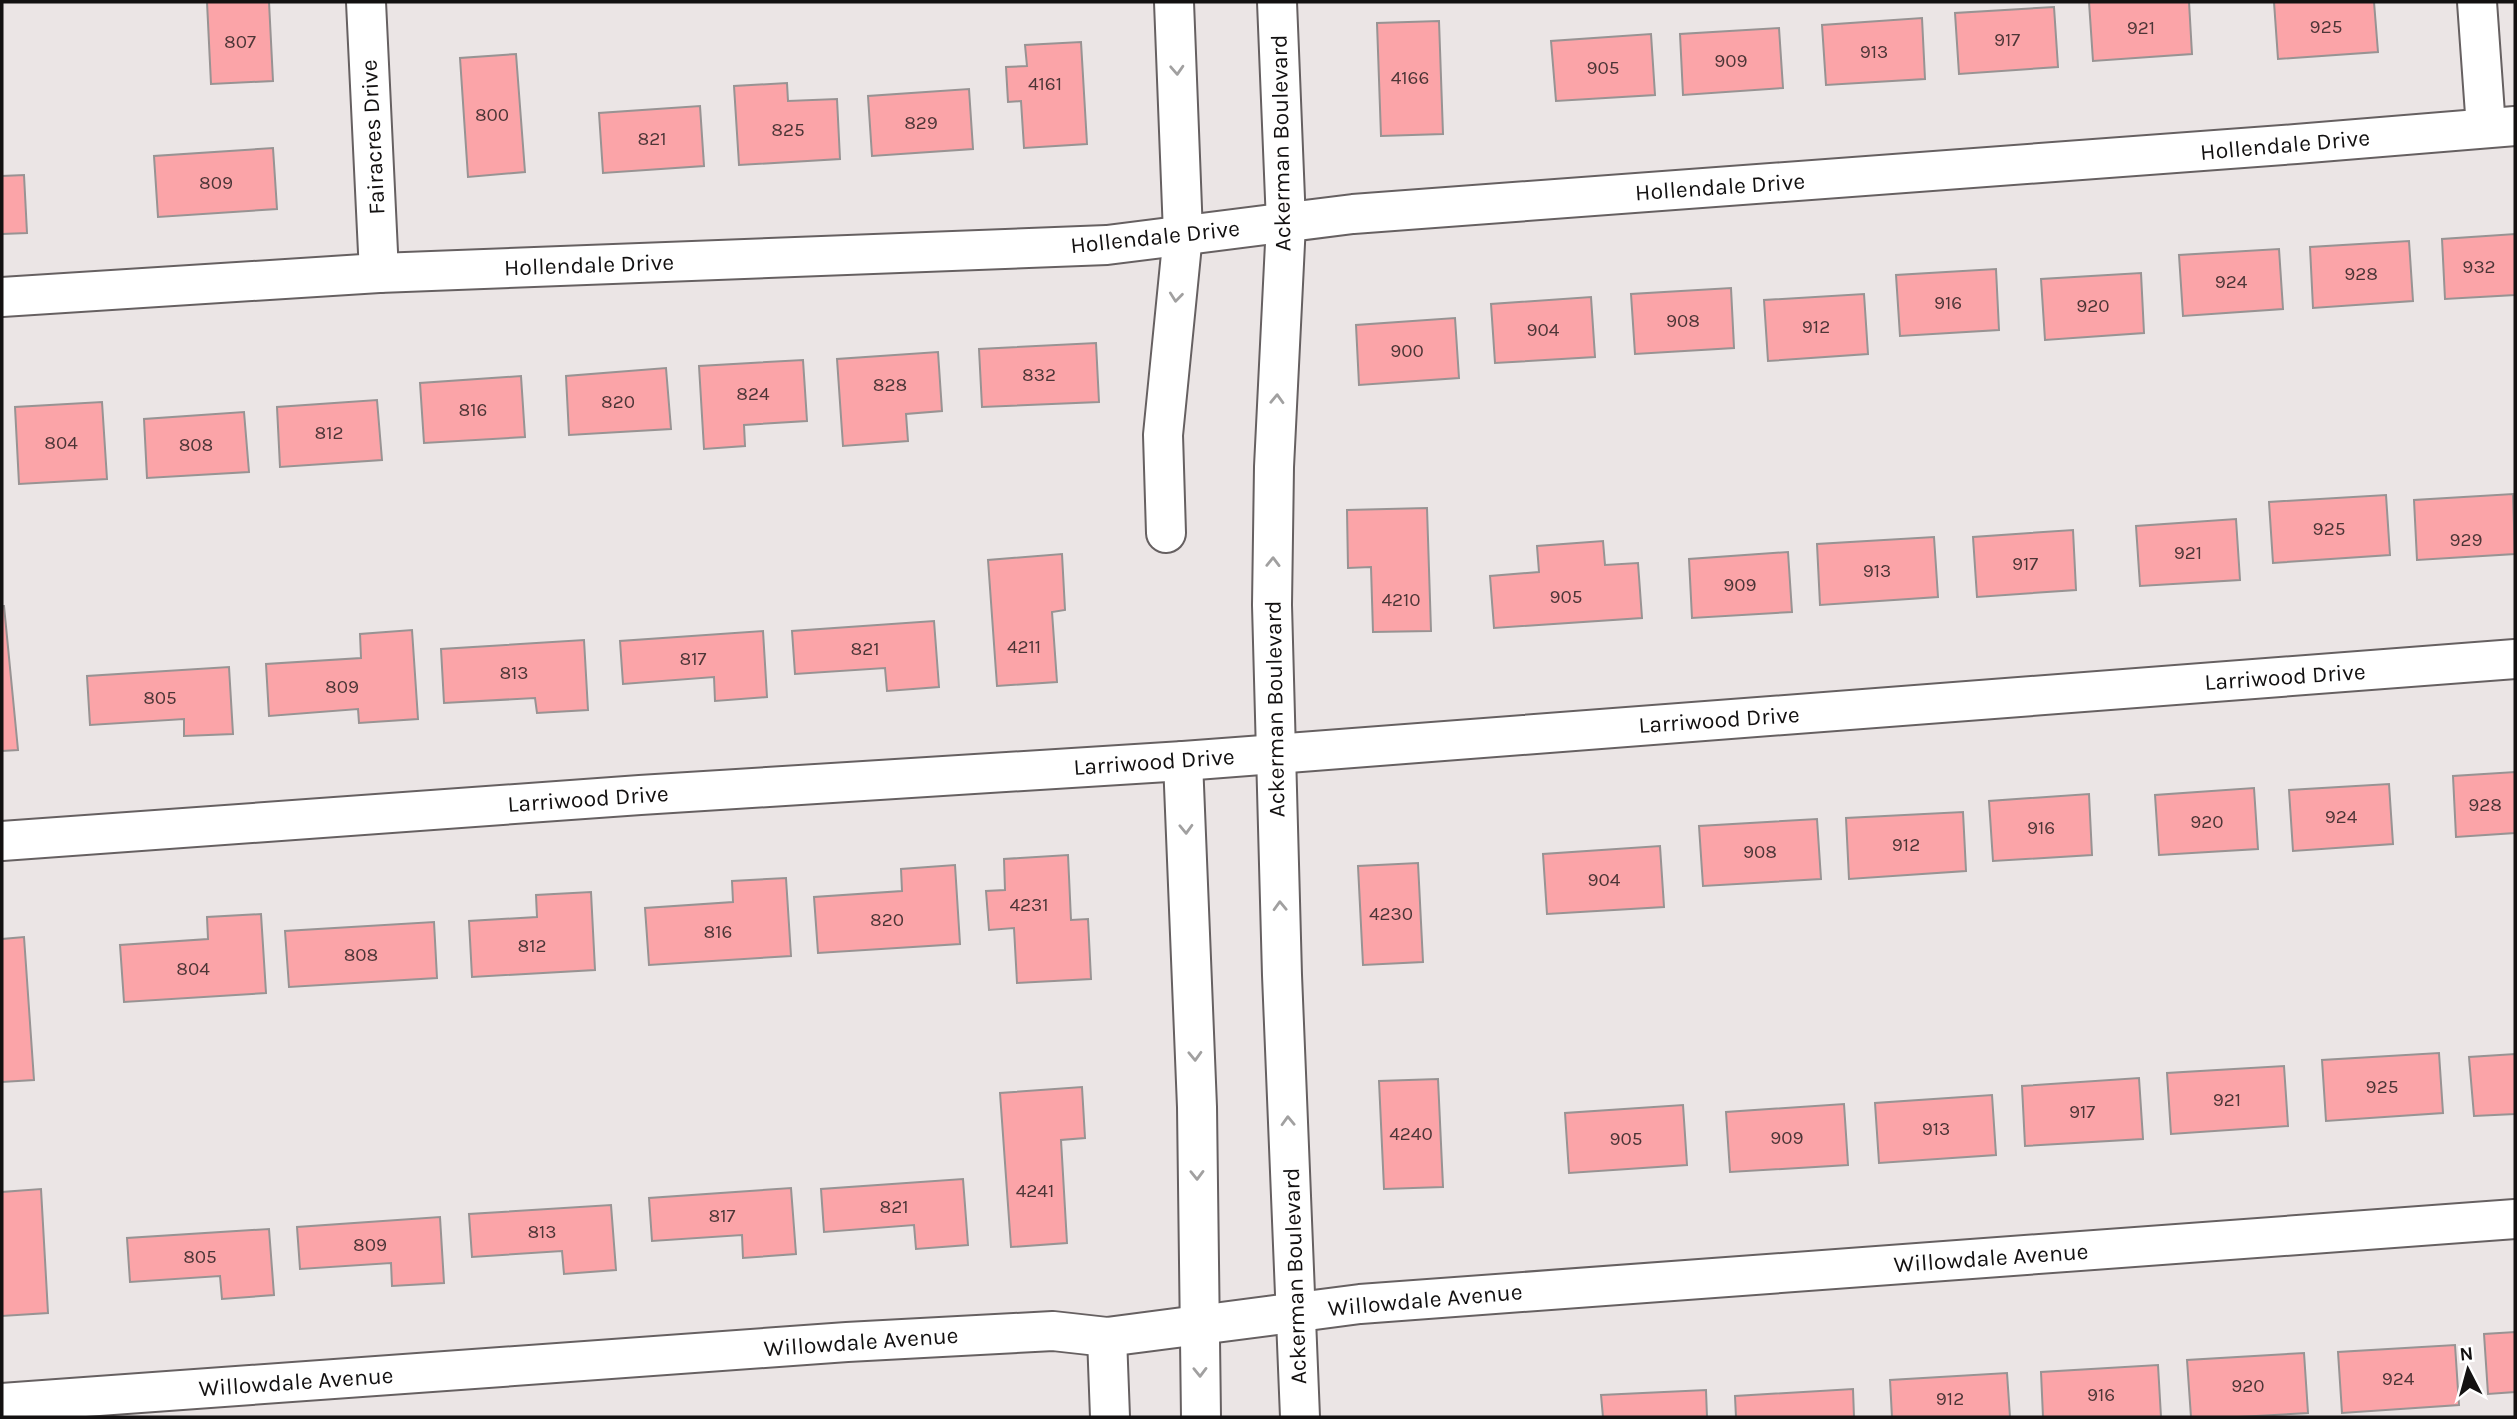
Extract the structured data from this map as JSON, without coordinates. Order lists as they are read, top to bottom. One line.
{"streets":{"street":["Fairacres Drive","Ackerman Boulevard","Hollendale Drive","Larriwood Drive","Willowdale Avenue"]},"crossings":[["Fairacres Drive","Hollendale Drive"],["Ackerman Boulevard","Hollendale Drive"],["Ackerman Boulevard","Larriwood Drive"],["Ackerman Boulevard","Willowdale Avenue"]],"house_numbers":["925","921","917","807","913","909","905","4166","4161","800","829","825","821","809","932","928","924","916","920","908","912","904","900","832","828","824","820","816","812","804","808","925","929","921","917","913","909","905","4210","4211","821","817","813","809","805","928","924","920","916","912","908","904","4231","4230","820","816","812","808","804","925","921","917","913","4240","909","905","4241","821","817","813","809","805","924","920","916","912"],"north":"top"}
